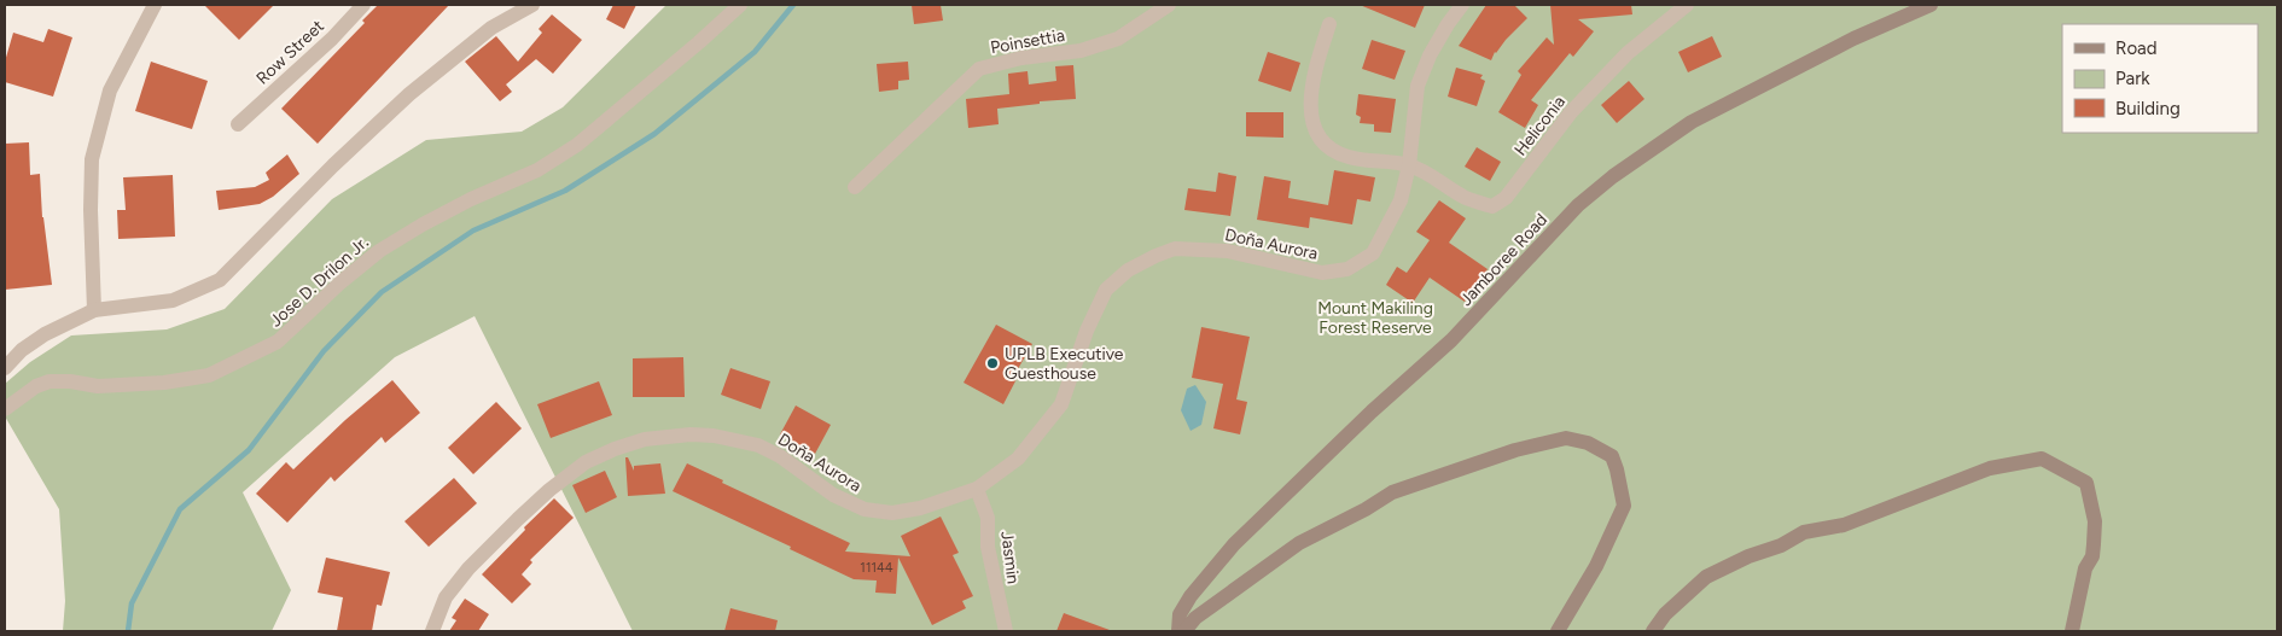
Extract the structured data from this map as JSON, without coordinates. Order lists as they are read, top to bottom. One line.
{"streets":{"street":["Poinsettia","Row Street","Heliconia","Doña Aurora","Jamboree Road","Jose D. Drilon Jr.","Jasmin"]},"crossings":[["Heliconia","Doña Aurora"],["Doña Aurora","Jasmin"]],"parks":["Mount Makiling Forest Reserve"],"places":["UPLB Executive Guesthouse"],"house_numbers":["11144"],"legend":["Road","Park","Building"]}
